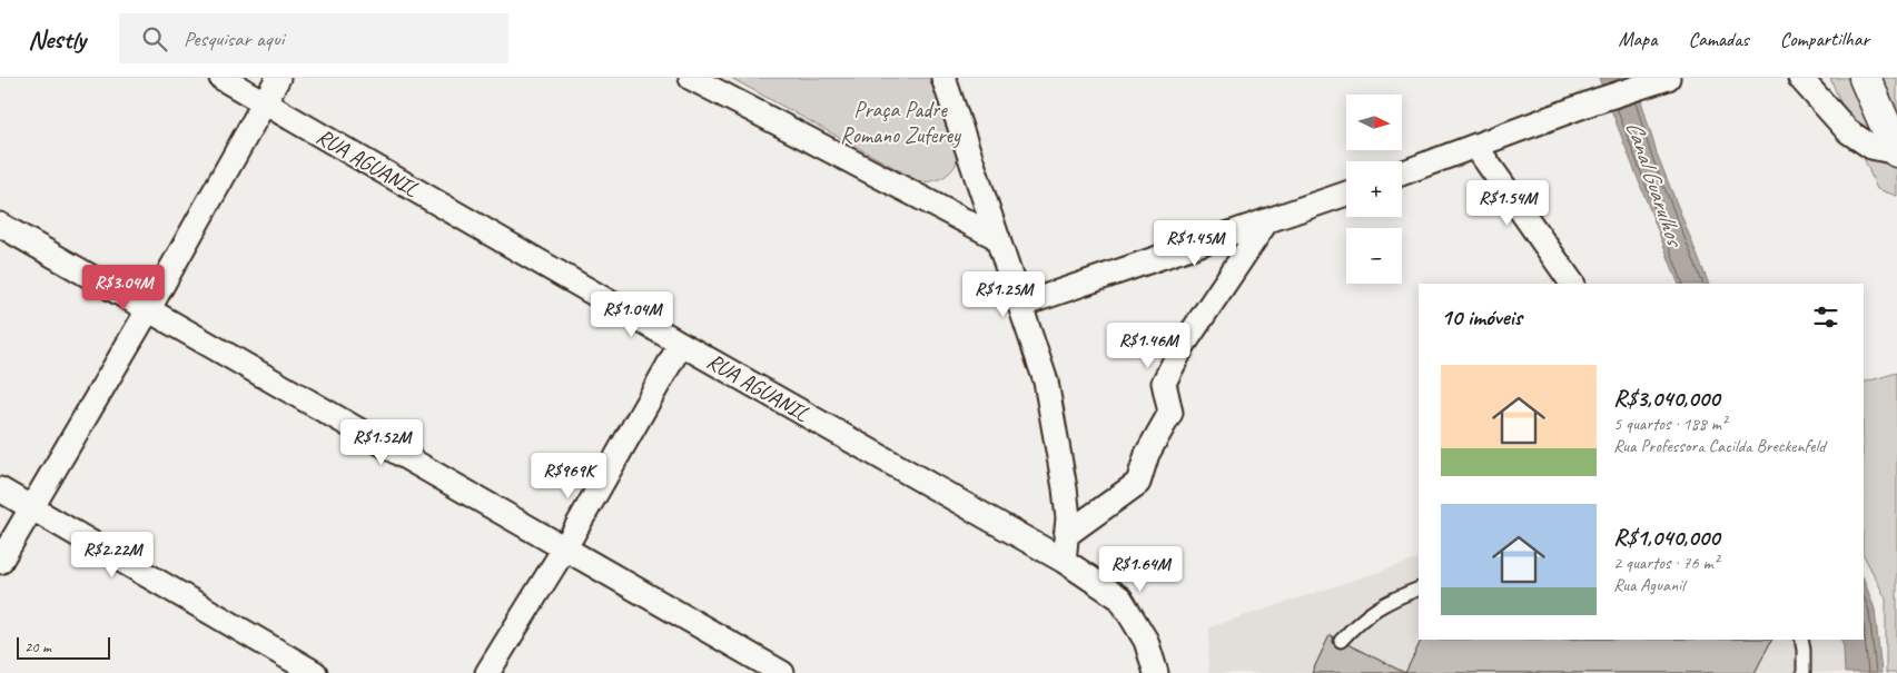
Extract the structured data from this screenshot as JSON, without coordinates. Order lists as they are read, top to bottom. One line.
{"streets":{"street":["RUA AGUANIL"]},"water":["Canal Guarulhos"],"parks":["Praça Padre Romano Zuferey"],"scale_bar":"20 m","north":"right","page":{"header":"Nestly","search":"Pesquisar aqui","nav":["Mapa","Camadas","Compartilhar"],"map_buttons":["+","−"],"price":["R$1.54M","R$1.45M","R$3.04M","R$1.25M","R$1.04M","R$1.46M","R$1.52M","R$969K","R$2.22M","R$1.64M"],"heading":"10 imóveis","list":[{"name":"R$3,040,000","note":"5 quartos · 188 m² · Rua Professora Cacilda Breckenfeld"},{"name":"R$1,040,000","note":"2 quartos · 76 m² · Rua Aguanil"}],"scale":"20 m"}}
